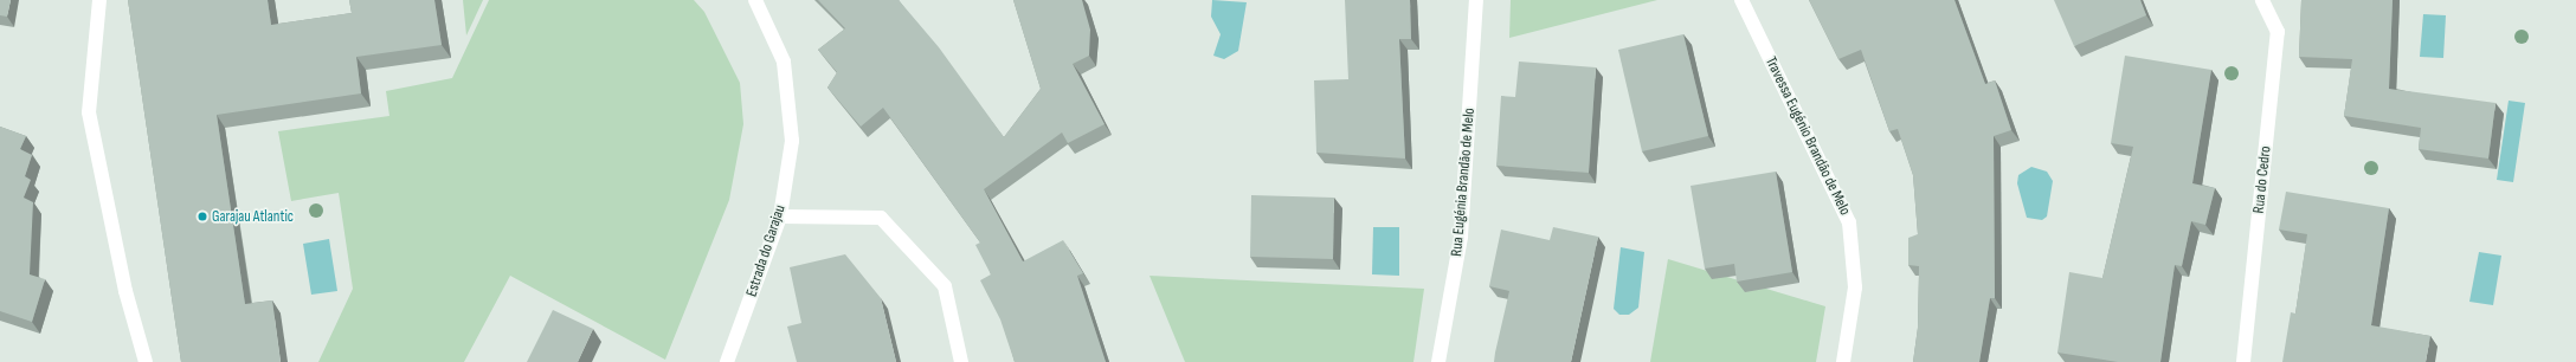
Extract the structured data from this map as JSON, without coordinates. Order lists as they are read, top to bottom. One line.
{"streets":{"street":["Travessa Eugénio Brandão de Melo","Rua do Cedro","Rua Eugénia Brandão de Melo","Estrada do Garajau"]},"places":["Garajau Atlantic"]}
